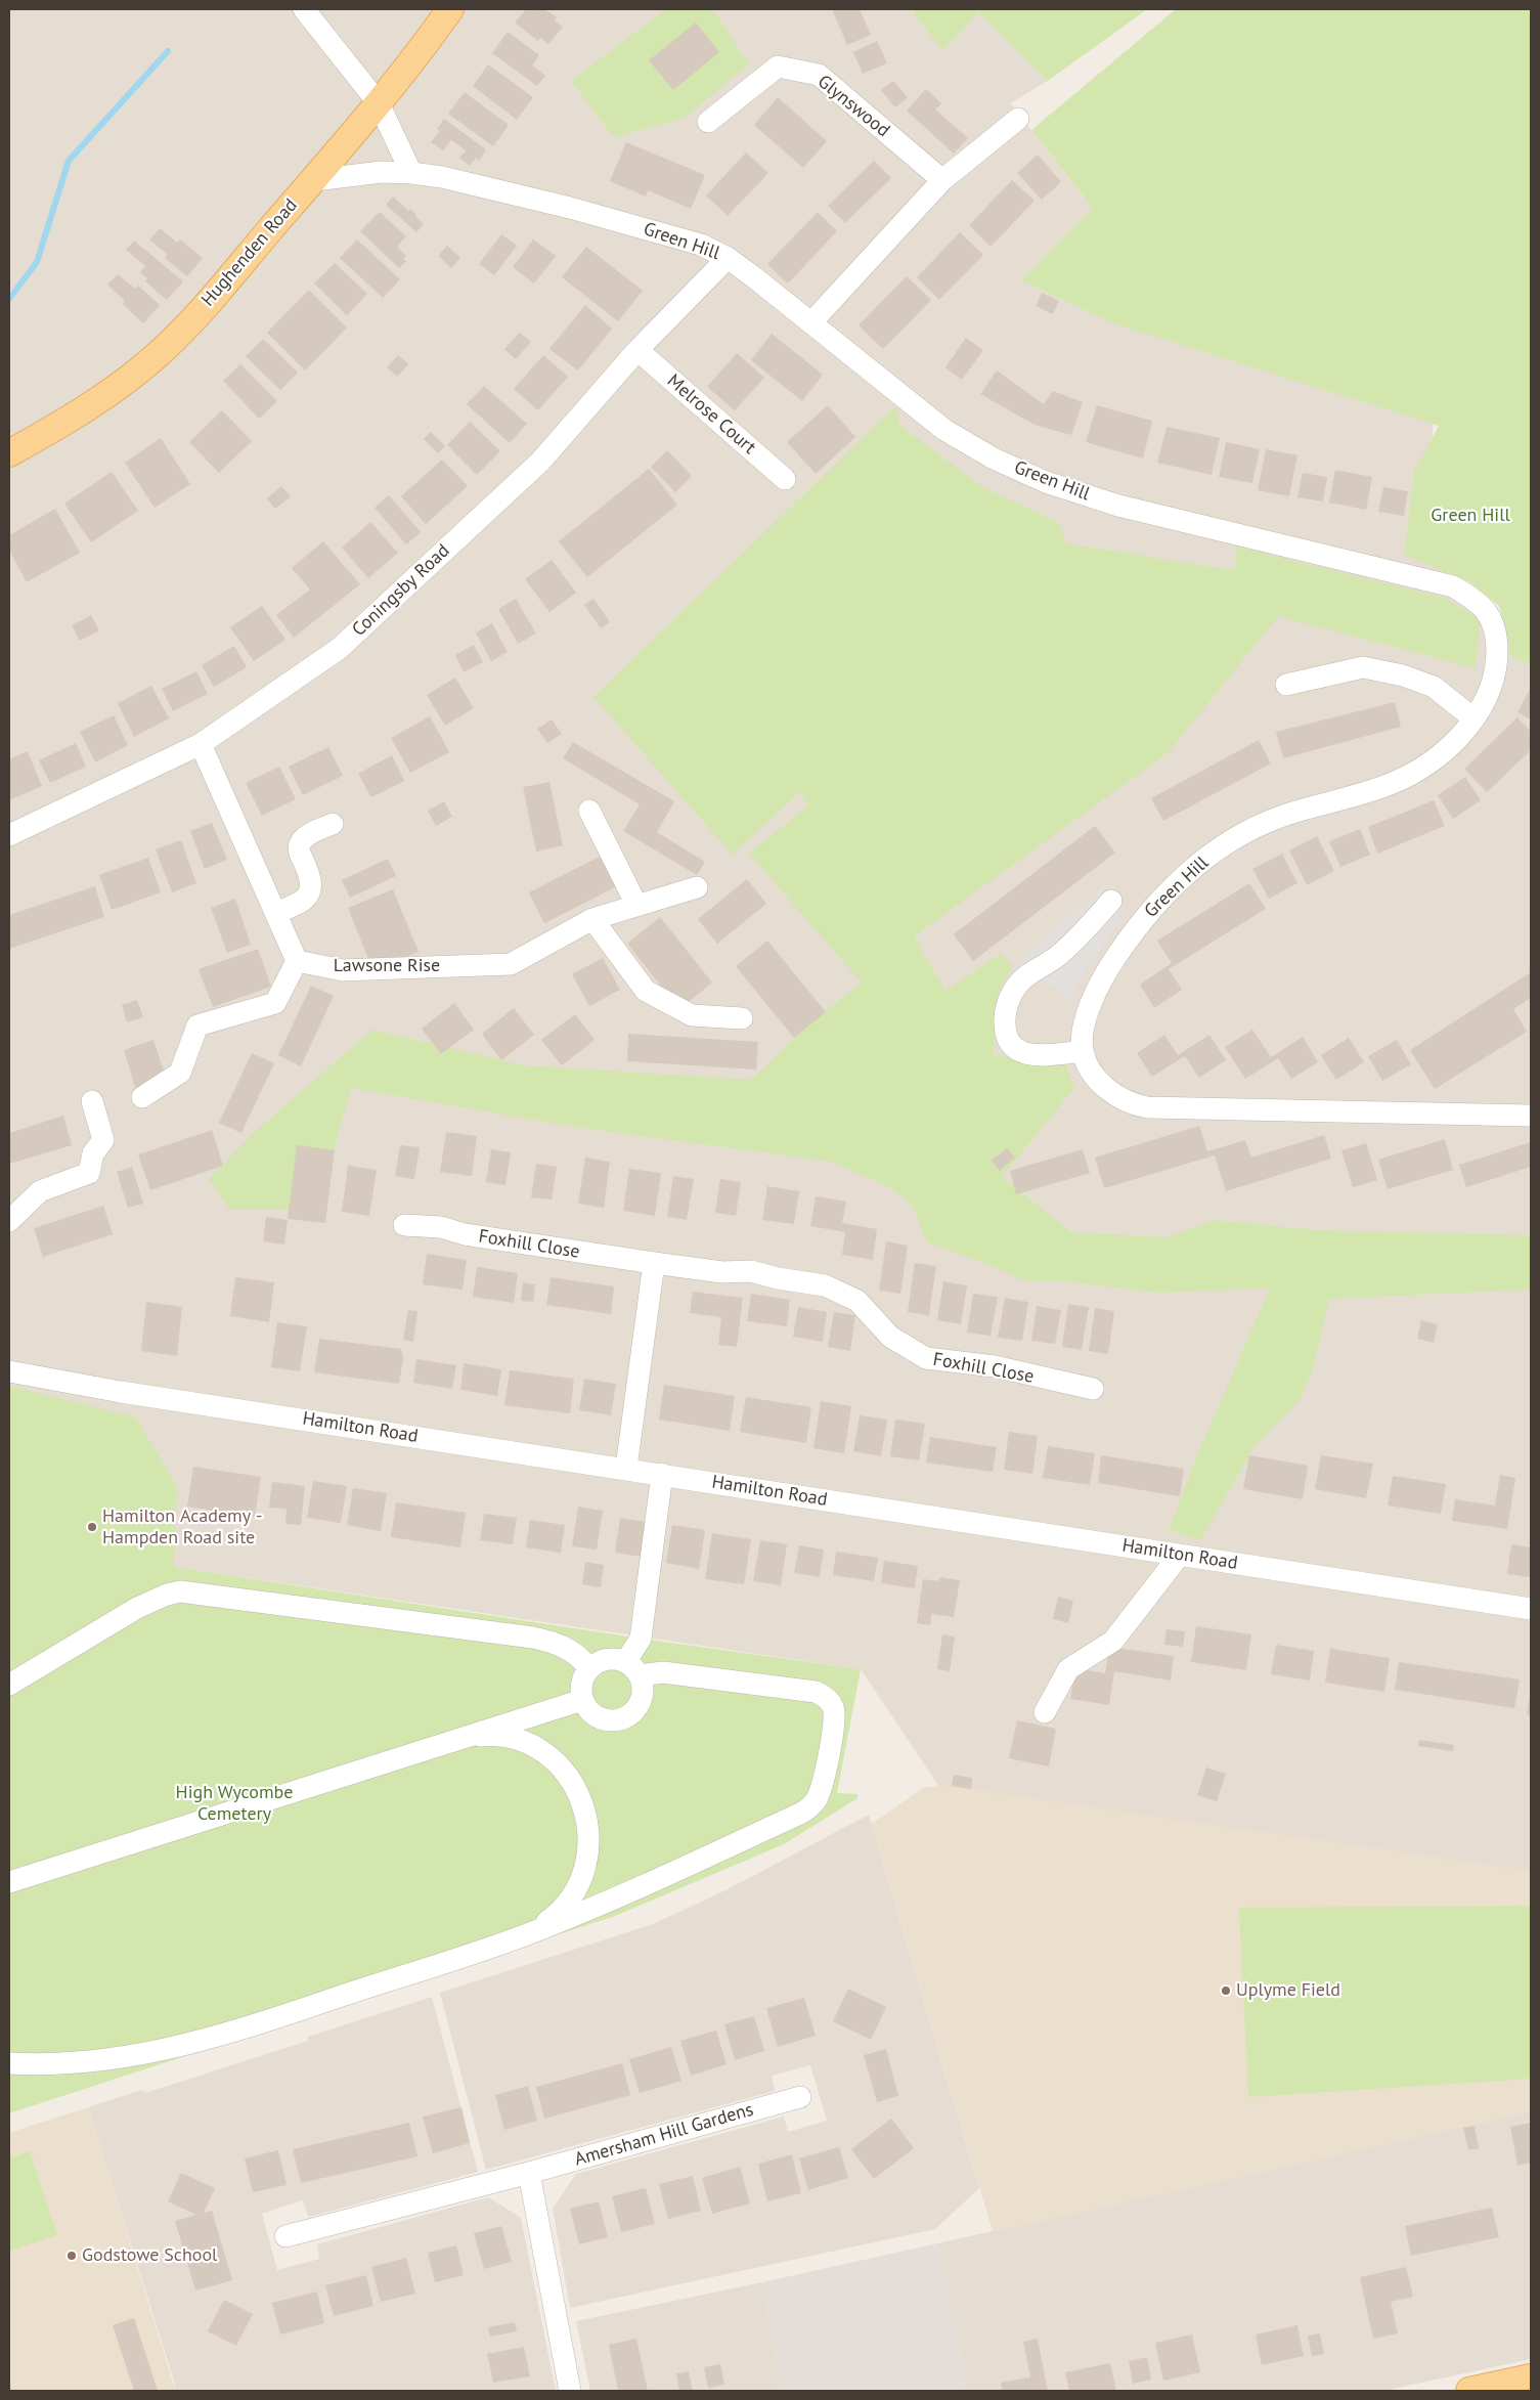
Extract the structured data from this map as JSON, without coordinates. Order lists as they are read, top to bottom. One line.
{"streets":{"main road":["Hughenden Road"],"street":["Glynswood","Green Hill","Melrose Court","Coningsby Road","Lawsone Rise","Foxhill Close","Hamilton Road","Amersham Hill Gardens"]},"crossings":[["Green Hill","Hughenden Road"],["Green Hill","Coningsby Road"],["Melrose Court","Coningsby Road"]],"parks":["Green Hill","High Wycombe Cemetery"],"places":["Hamilton Academy - Hampden Road site","Uplyme Field","Godstowe School"]}
